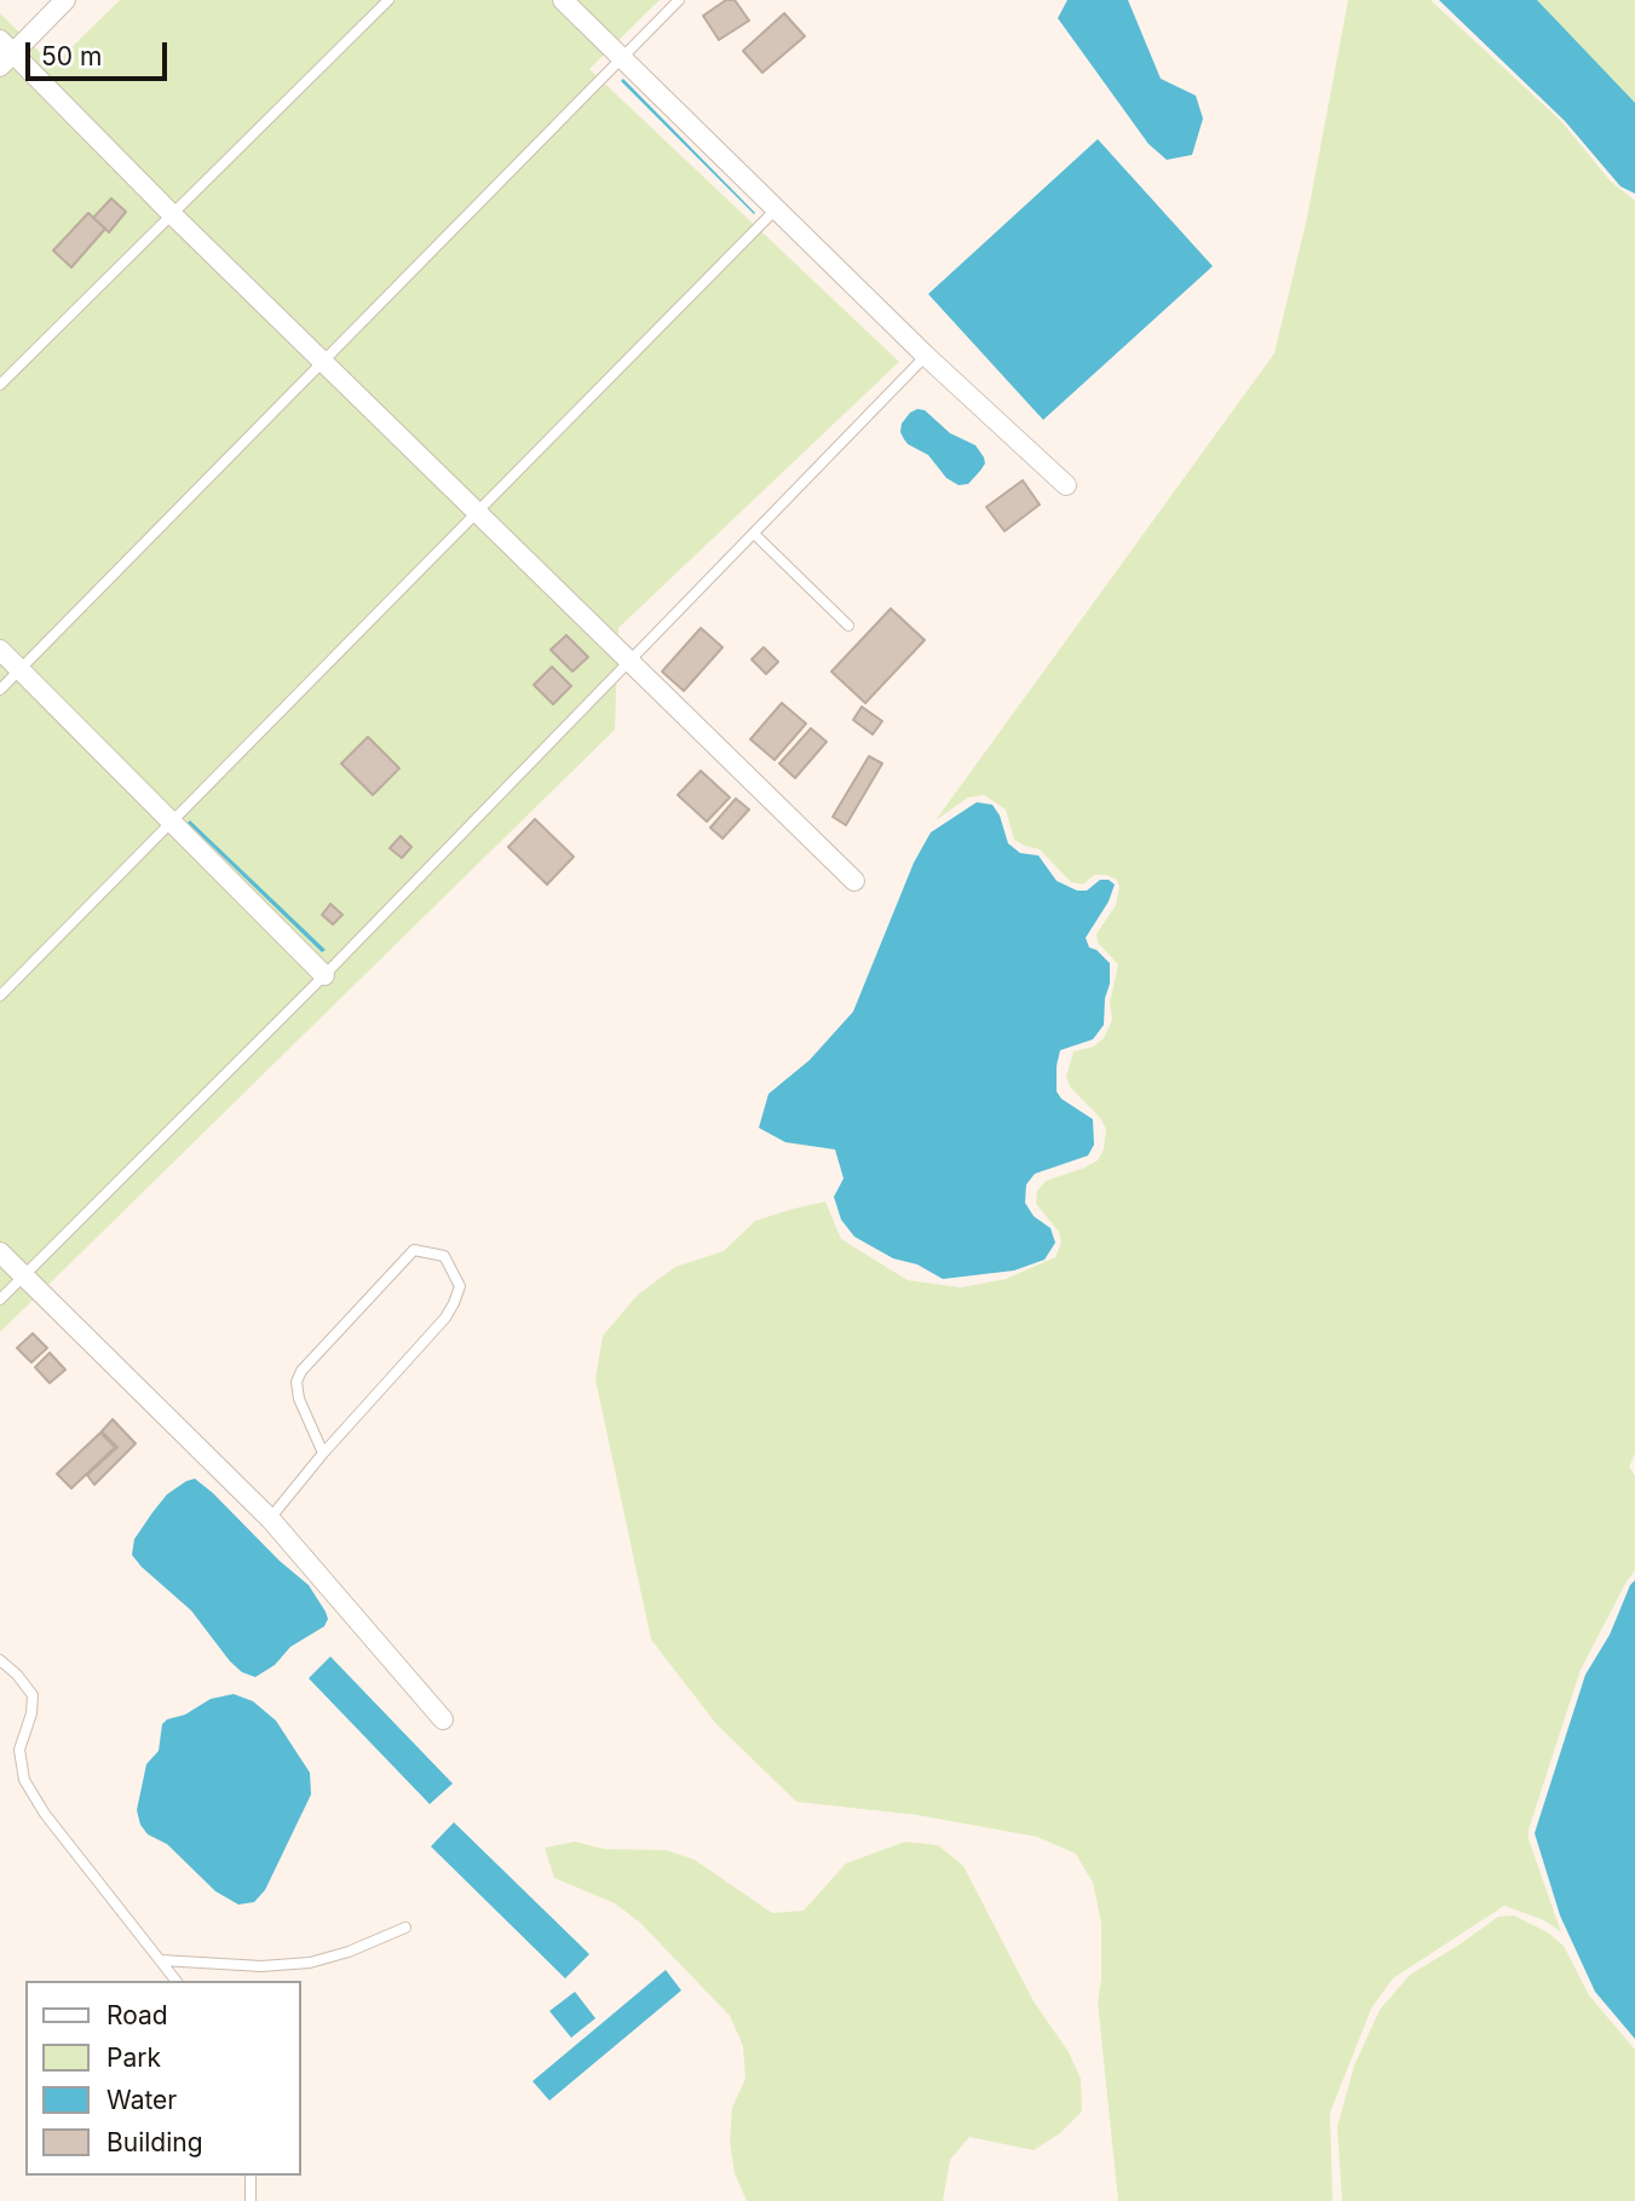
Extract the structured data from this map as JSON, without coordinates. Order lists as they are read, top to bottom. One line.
{"legend":["Road","Park","Water","Building"],"scale_bar":"50 m"}
